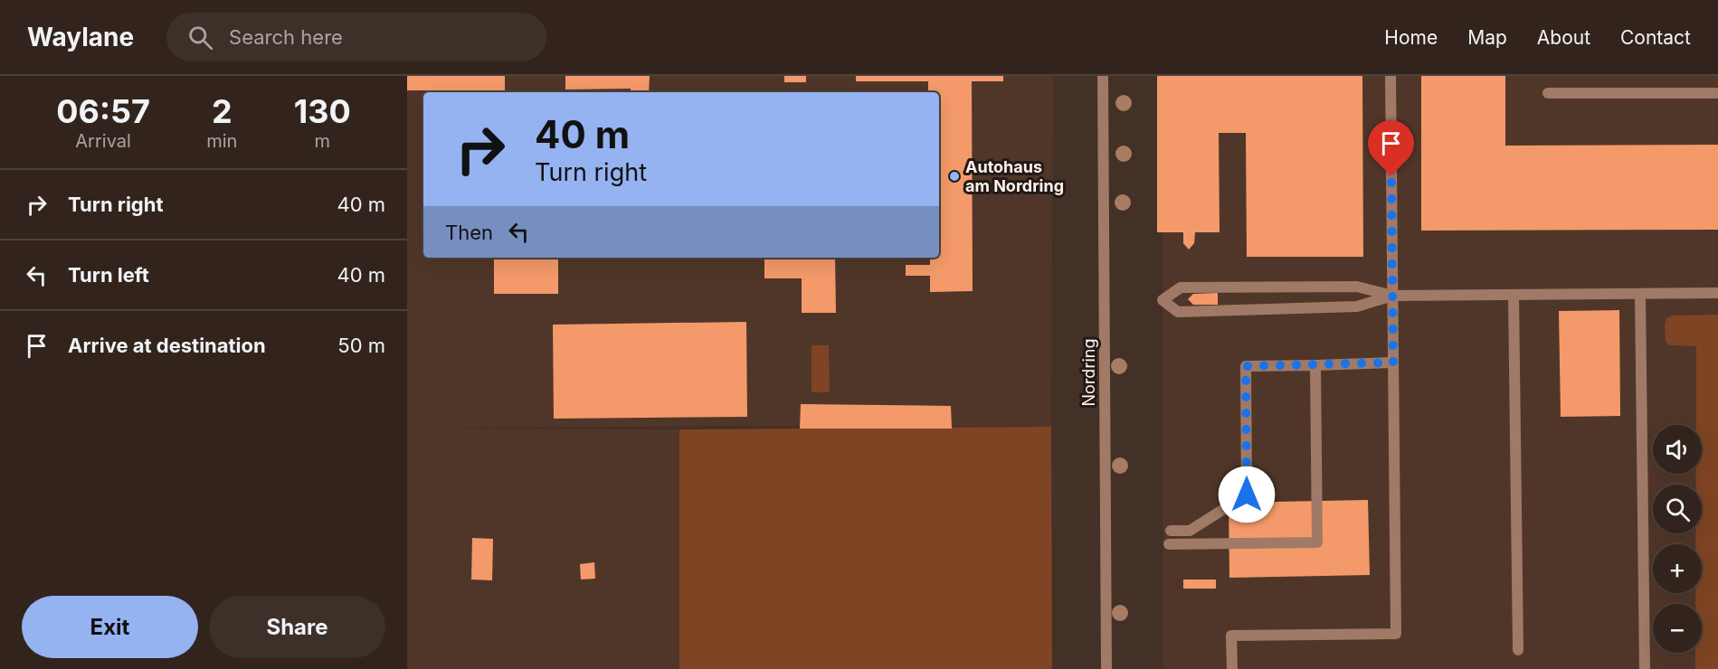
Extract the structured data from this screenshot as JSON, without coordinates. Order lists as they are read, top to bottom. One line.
{"streets":{"street":["Nordring"]},"places":["Autohaus am Nordring"],"page":{"header":"Waylane","search":"Search here","nav":["Home","Map","About","Contact"],"eta":["06:57","Arrival","2","min","130","m"],"turn":["40 m","Turn right"],"list":[{"name":"Turn right","value":"40 m"},{"name":"Turn left","value":"40 m"},{"name":"Arrive at destination","value":"50 m"}],"then":"Then","map_buttons":["+","−"],"buttons":["Exit","Share"]}}
